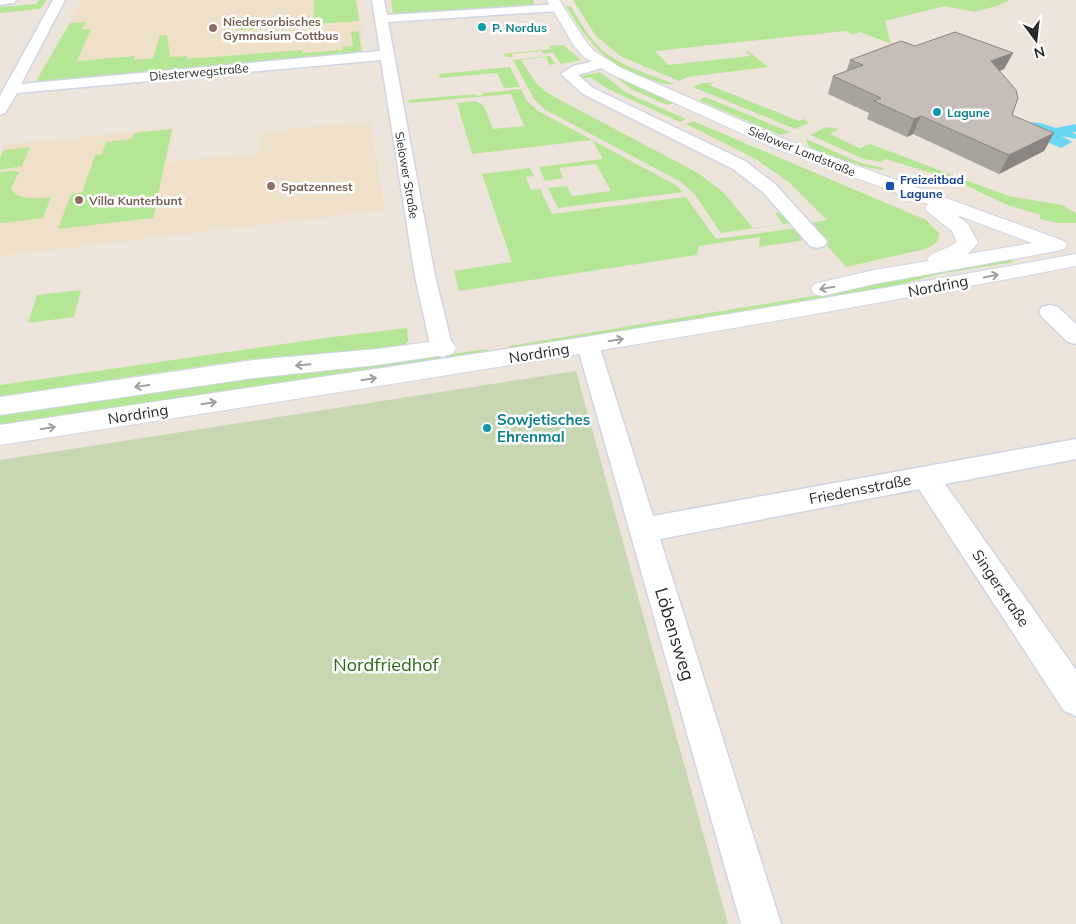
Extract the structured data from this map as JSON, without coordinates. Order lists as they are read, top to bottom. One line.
{"streets":{"main road":["Sielower Landstraße","Nordring"],"street":["Diesterwegstraße","Sielower Straße","Friedensstraße","Singerstraße","Löbensweg"]},"crossings":[["Diesterwegstraße","Sielower Straße"],["Sielower Landstraße","Nordring"],["Sielower Straße","Nordring"],["Nordring","Löbensweg"],["Friedensstraße","Singerstraße"],["Friedensstraße","Löbensweg"]],"parks":["Nordfriedhof"],"places":{"other":["P. Nordus","Niedersorbisches Gymnasium Cottbus","Lagune","Spatzennest","Villa Kunterbunt","Sowjetisches Ehrenmal"],"transit":["Freizeitbad Lagune"]},"north":"bottom"}
